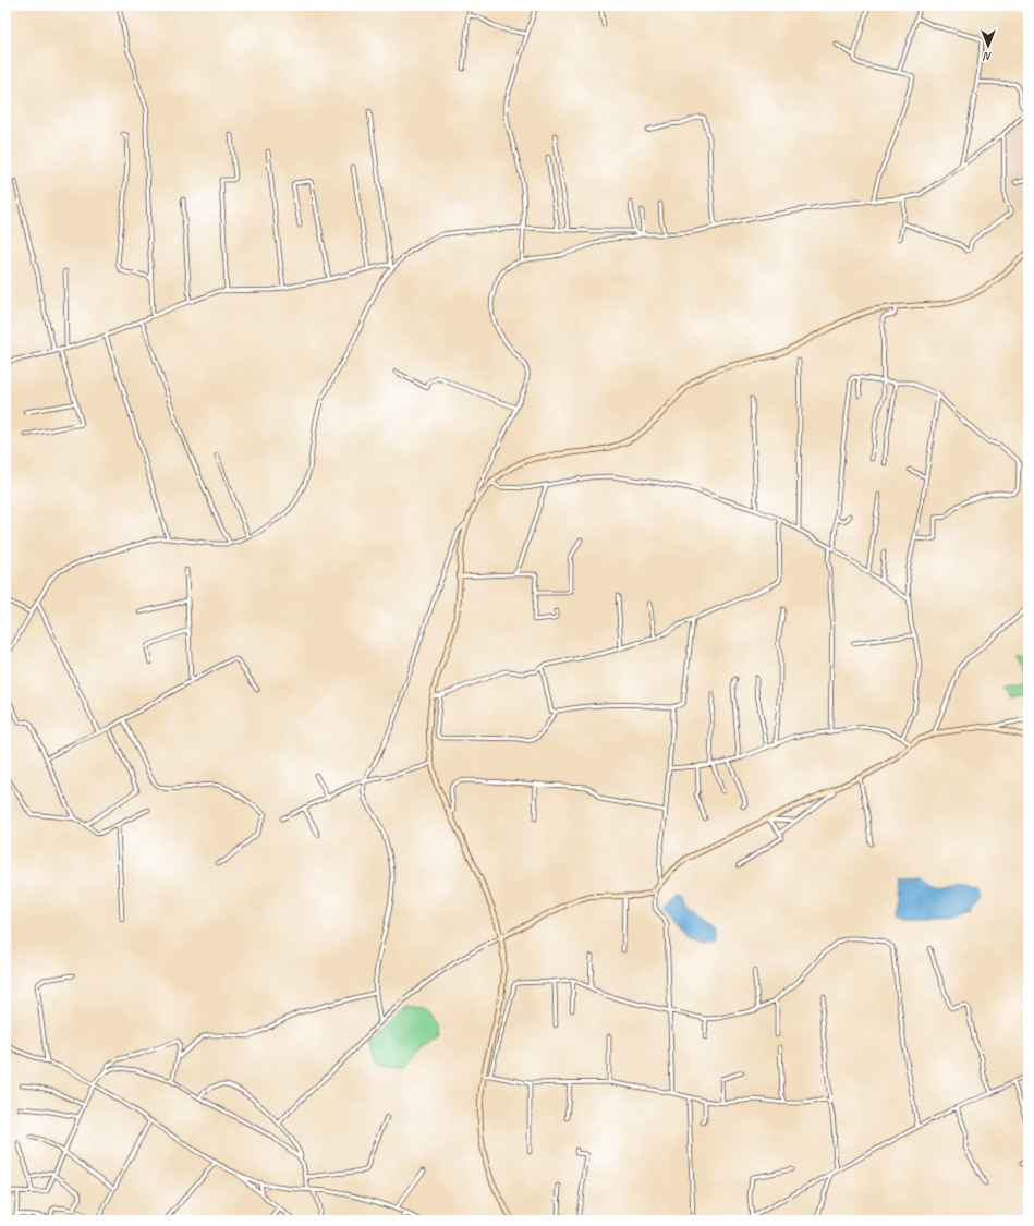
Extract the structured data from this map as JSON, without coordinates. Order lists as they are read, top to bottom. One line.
{"north":"bottom"}
